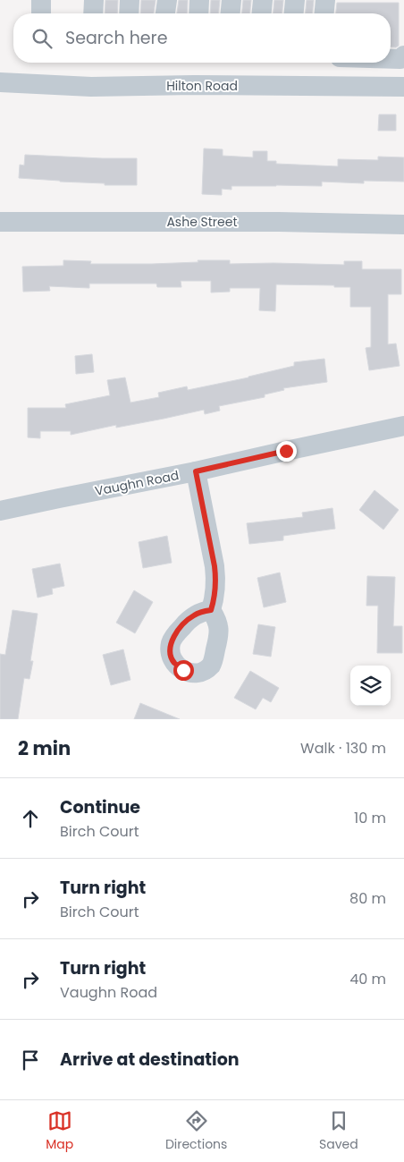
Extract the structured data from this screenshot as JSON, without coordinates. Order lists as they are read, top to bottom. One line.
{"streets":{"street":["Hilton Road","Ashe Street","Vaughn Road"]},"page":{"search":"Search here","heading":["2 min","Walk · 130 m"],"list":[["Continue","Birch Court","10 m"],["Turn right","Birch Court","80 m"],["Turn right","Vaughn Road","40 m"],"Arrive at destination"],"nav":["Map","Directions","Saved"]}}
